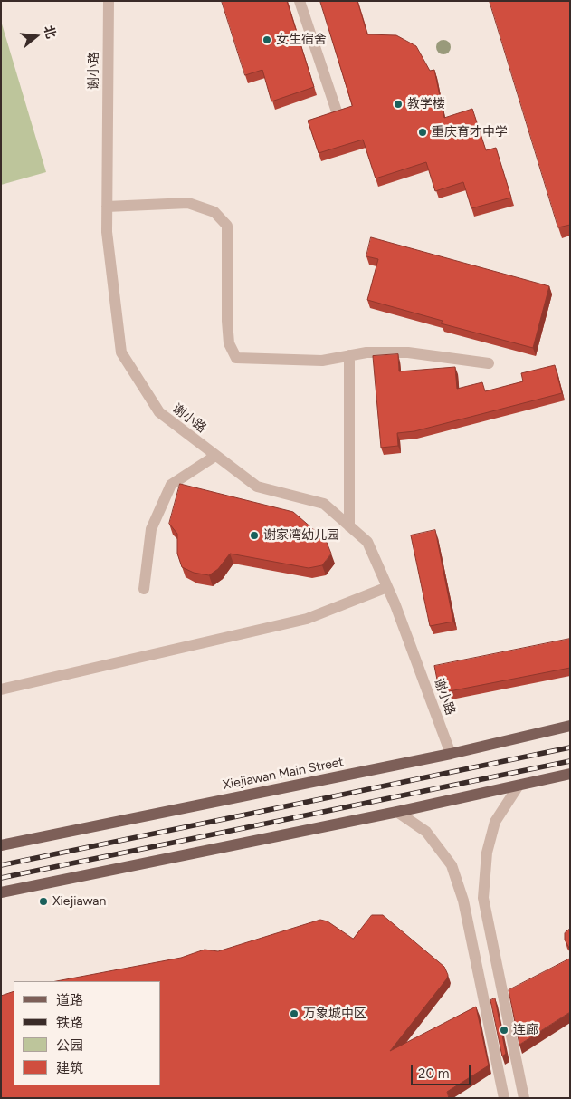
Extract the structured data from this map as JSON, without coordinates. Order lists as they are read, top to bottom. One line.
{"streets":{"main road":["Xiejiawan Main Street"],"street":["谢小路"]},"crossings":[["谢小路","Xiejiawan Main Street"]],"places":["女生宿舍","教学楼","重庆育才中学","谢家湾幼儿园","Xiejiawan","万象城中区","连廊"],"legend":["道路","铁路","公园","建筑"],"scale_bar":"20 m","north":"right"}
